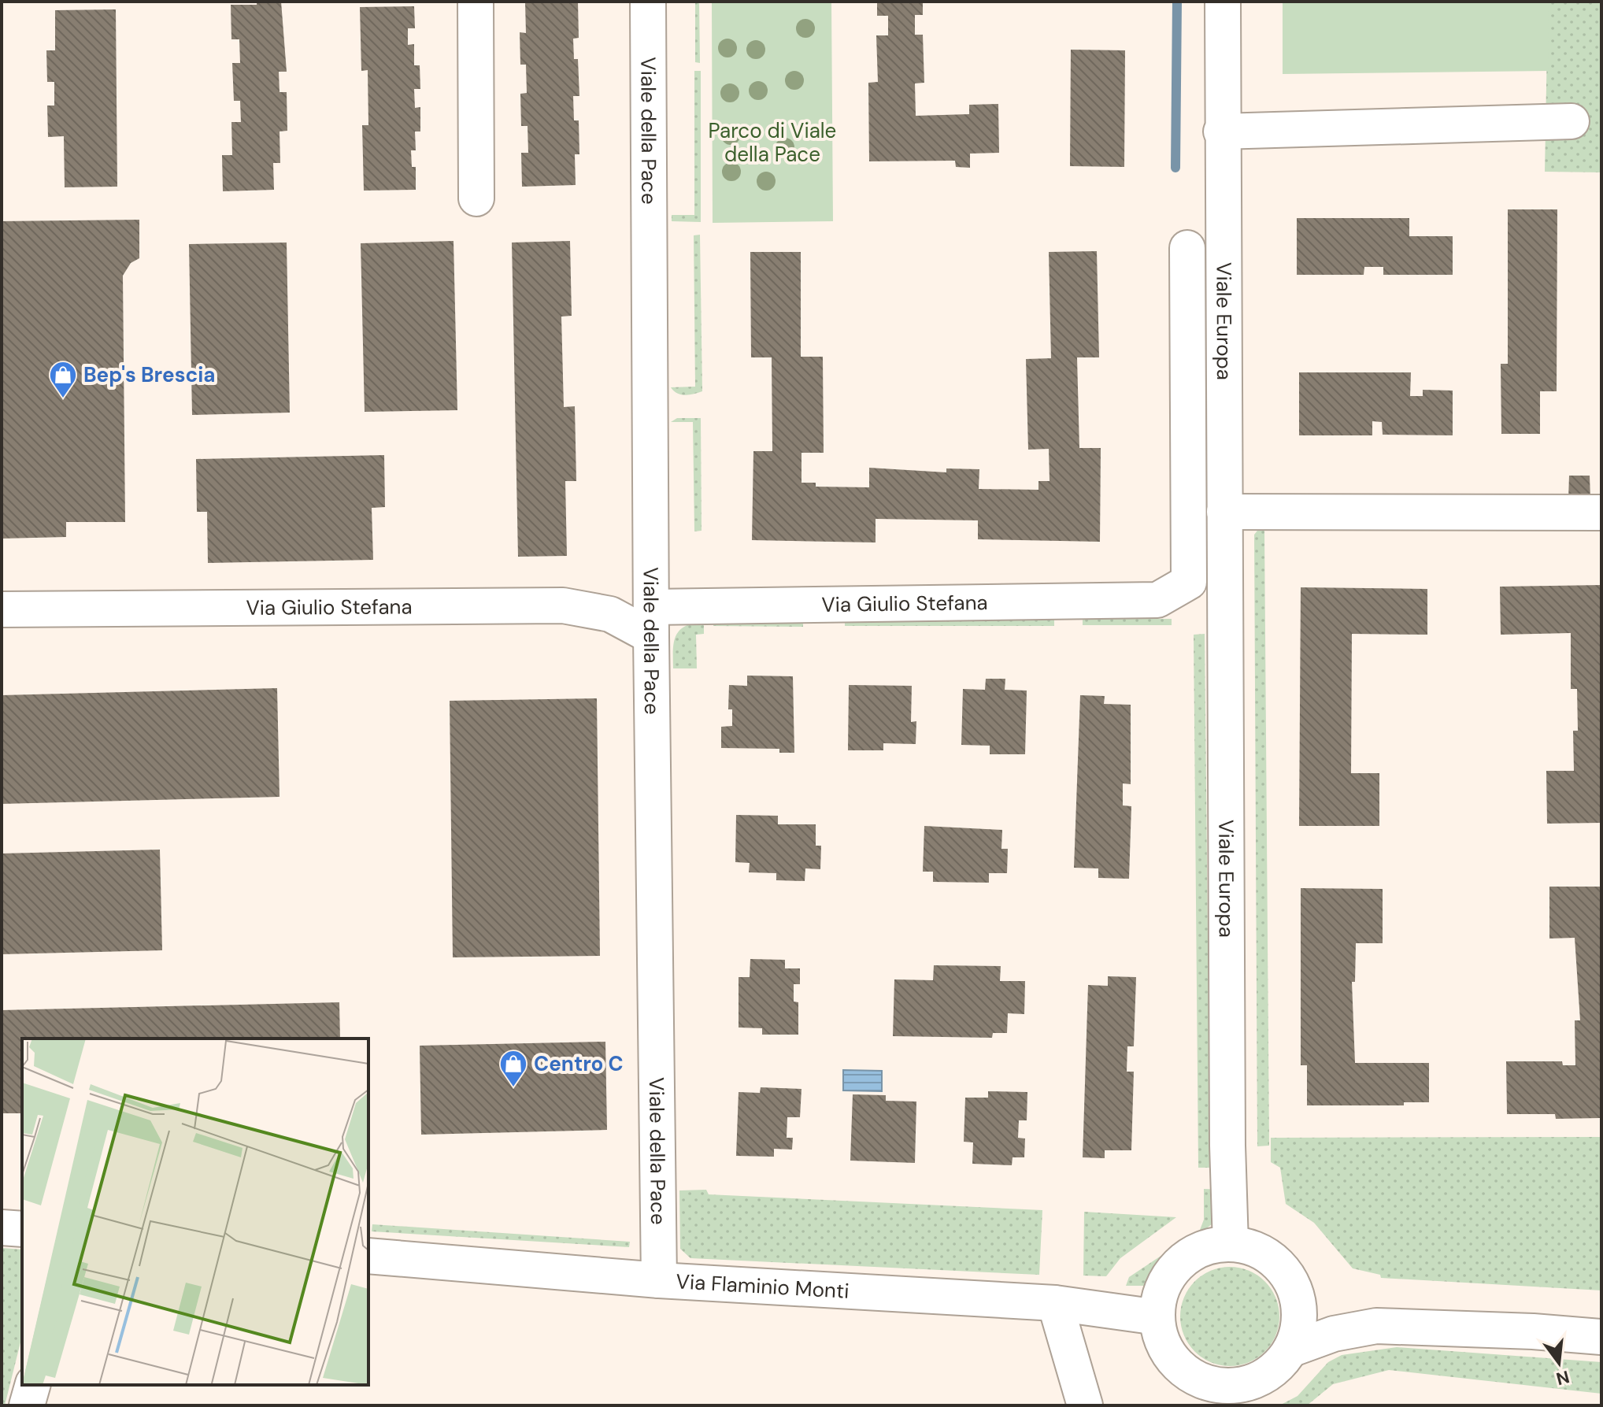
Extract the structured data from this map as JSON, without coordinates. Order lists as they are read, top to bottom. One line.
{"streets":{"street":["Viale della Pace","Viale Europa","Via Giulio Stefana","Via Flaminio Monti"]},"crossings":[["Viale della Pace","Via Giulio Stefana"],["Viale della Pace","Via Flaminio Monti"],["Viale Europa","Via Giulio Stefana"],["Viale Europa","Via Flaminio Monti"]],"parks":["Parco di Viale della Pace"],"places":{"shop":["Bep's Brescia","Centro C"]},"north":"bottom"}
